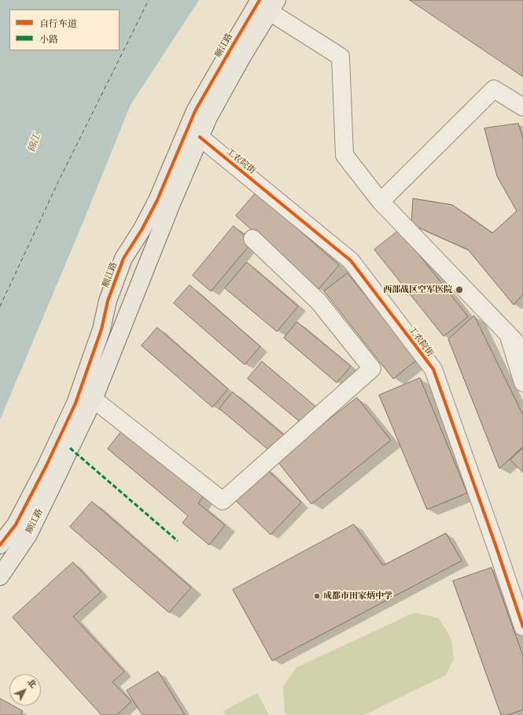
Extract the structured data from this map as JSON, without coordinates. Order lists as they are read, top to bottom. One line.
{"streets":{"main road":["顺江路"],"street":["工农院街"]},"crossings":[["顺江路","工农院街"]],"water":["锦江"],"places":["西部战区空军医院","成都市田家炳中学"],"legend":["自行车道","小路"],"north":"top right"}
